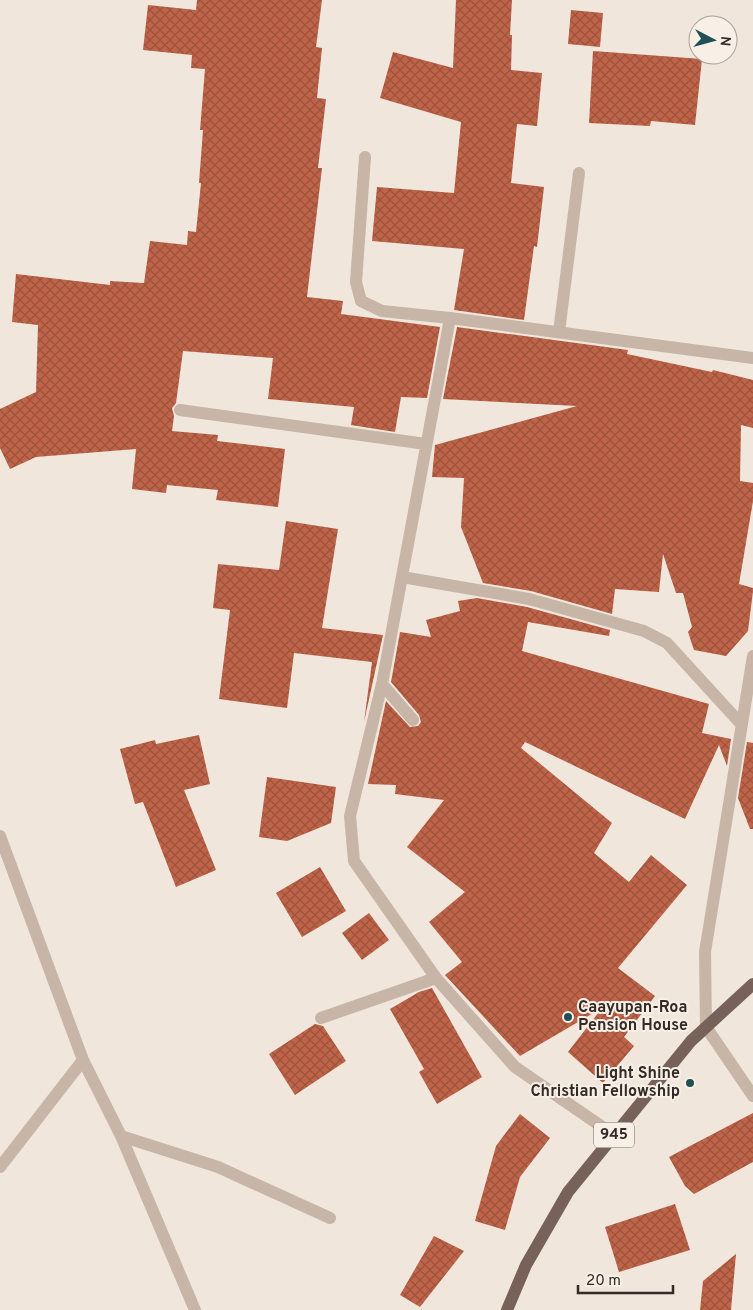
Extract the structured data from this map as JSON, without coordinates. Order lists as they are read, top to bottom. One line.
{"streets":{"main road":["945"]},"places":["Caayupan-Roa Pension House","Light Shine Christian Fellowship"],"scale_bar":"20 m","north":"right"}
